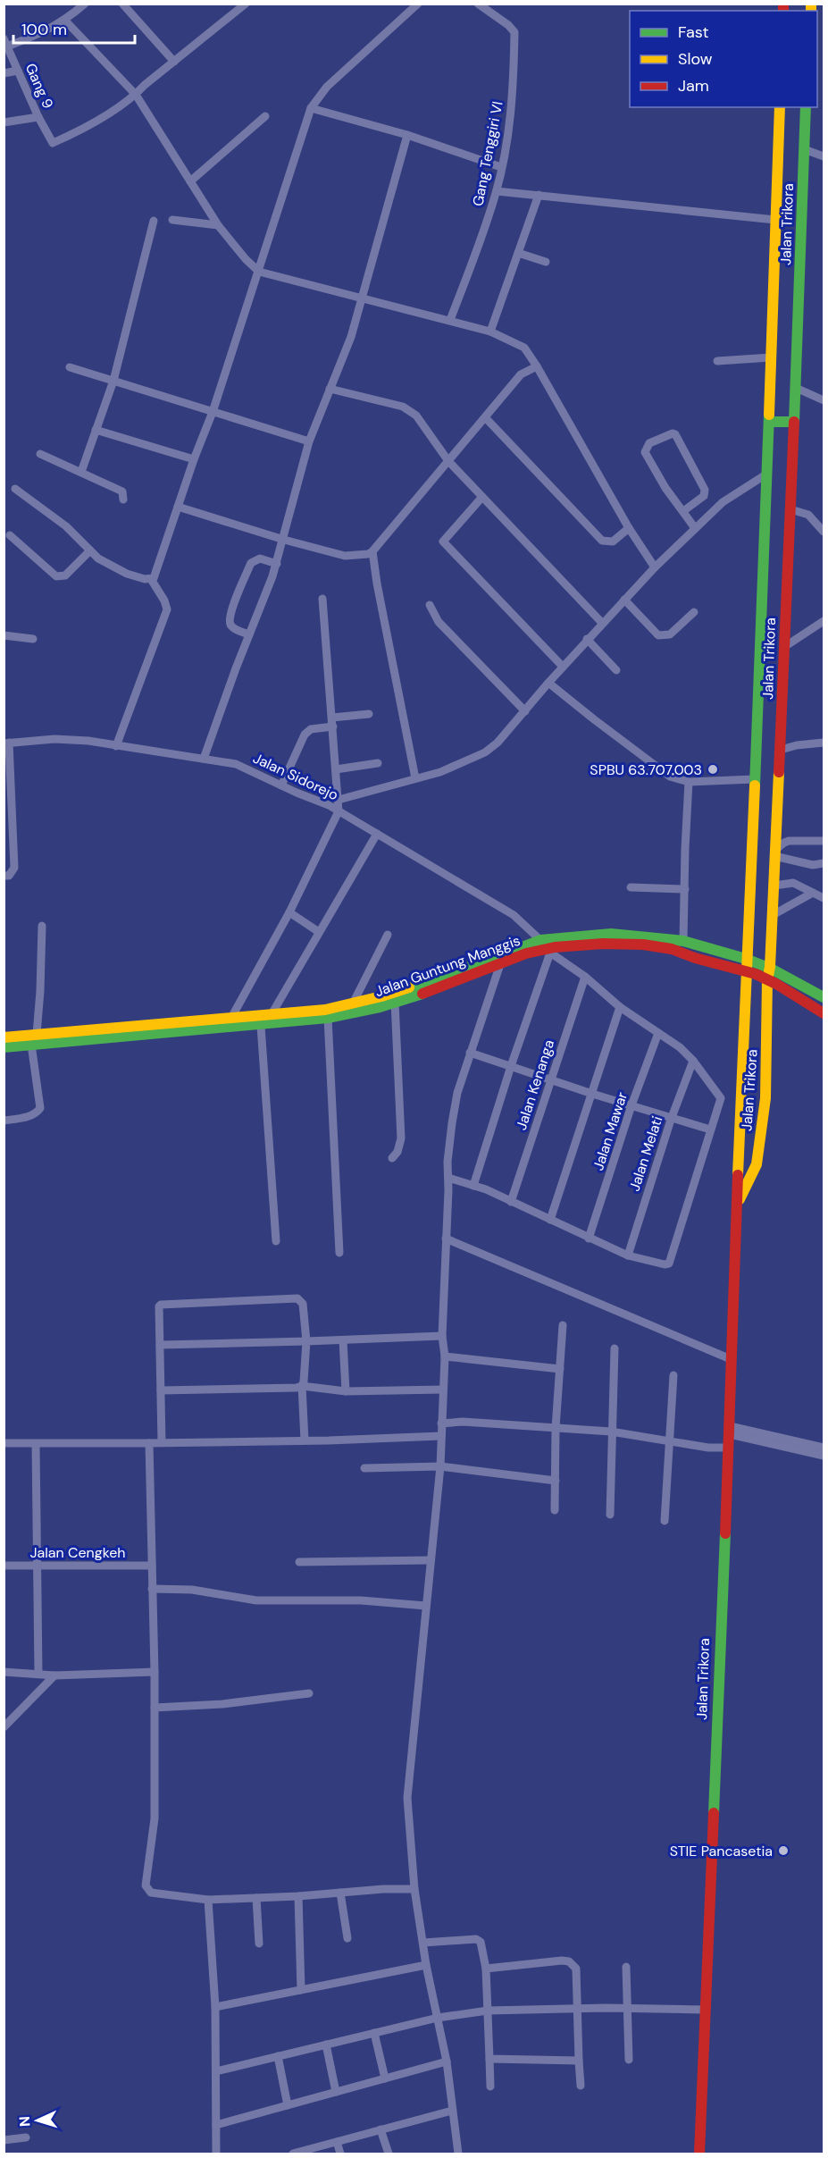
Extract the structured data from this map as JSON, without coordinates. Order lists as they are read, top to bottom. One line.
{"streets":{"main road":["Jalan Trikora","Jalan Guntung Manggis"],"street":["Gang 9","Gang Tenggiri VI","Jalan Sidorejo","Jalan Kenanga","Jalan Mawar","Jalan Melati","Jalan Cengkeh"]},"crossings":[["Jalan Trikora","Jalan Guntung Manggis"],["Jalan Sidorejo","Jalan Guntung Manggis"],["Jalan Sidorejo","Jalan Kenanga"],["Jalan Sidorejo","Jalan Mawar"],["Jalan Sidorejo","Jalan Melati"]],"places":["SPBU 63.707.003","STIE Pancasetia"],"legend":["Fast","Slow","Jam"],"scale_bar":"100 m","north":"left"}
